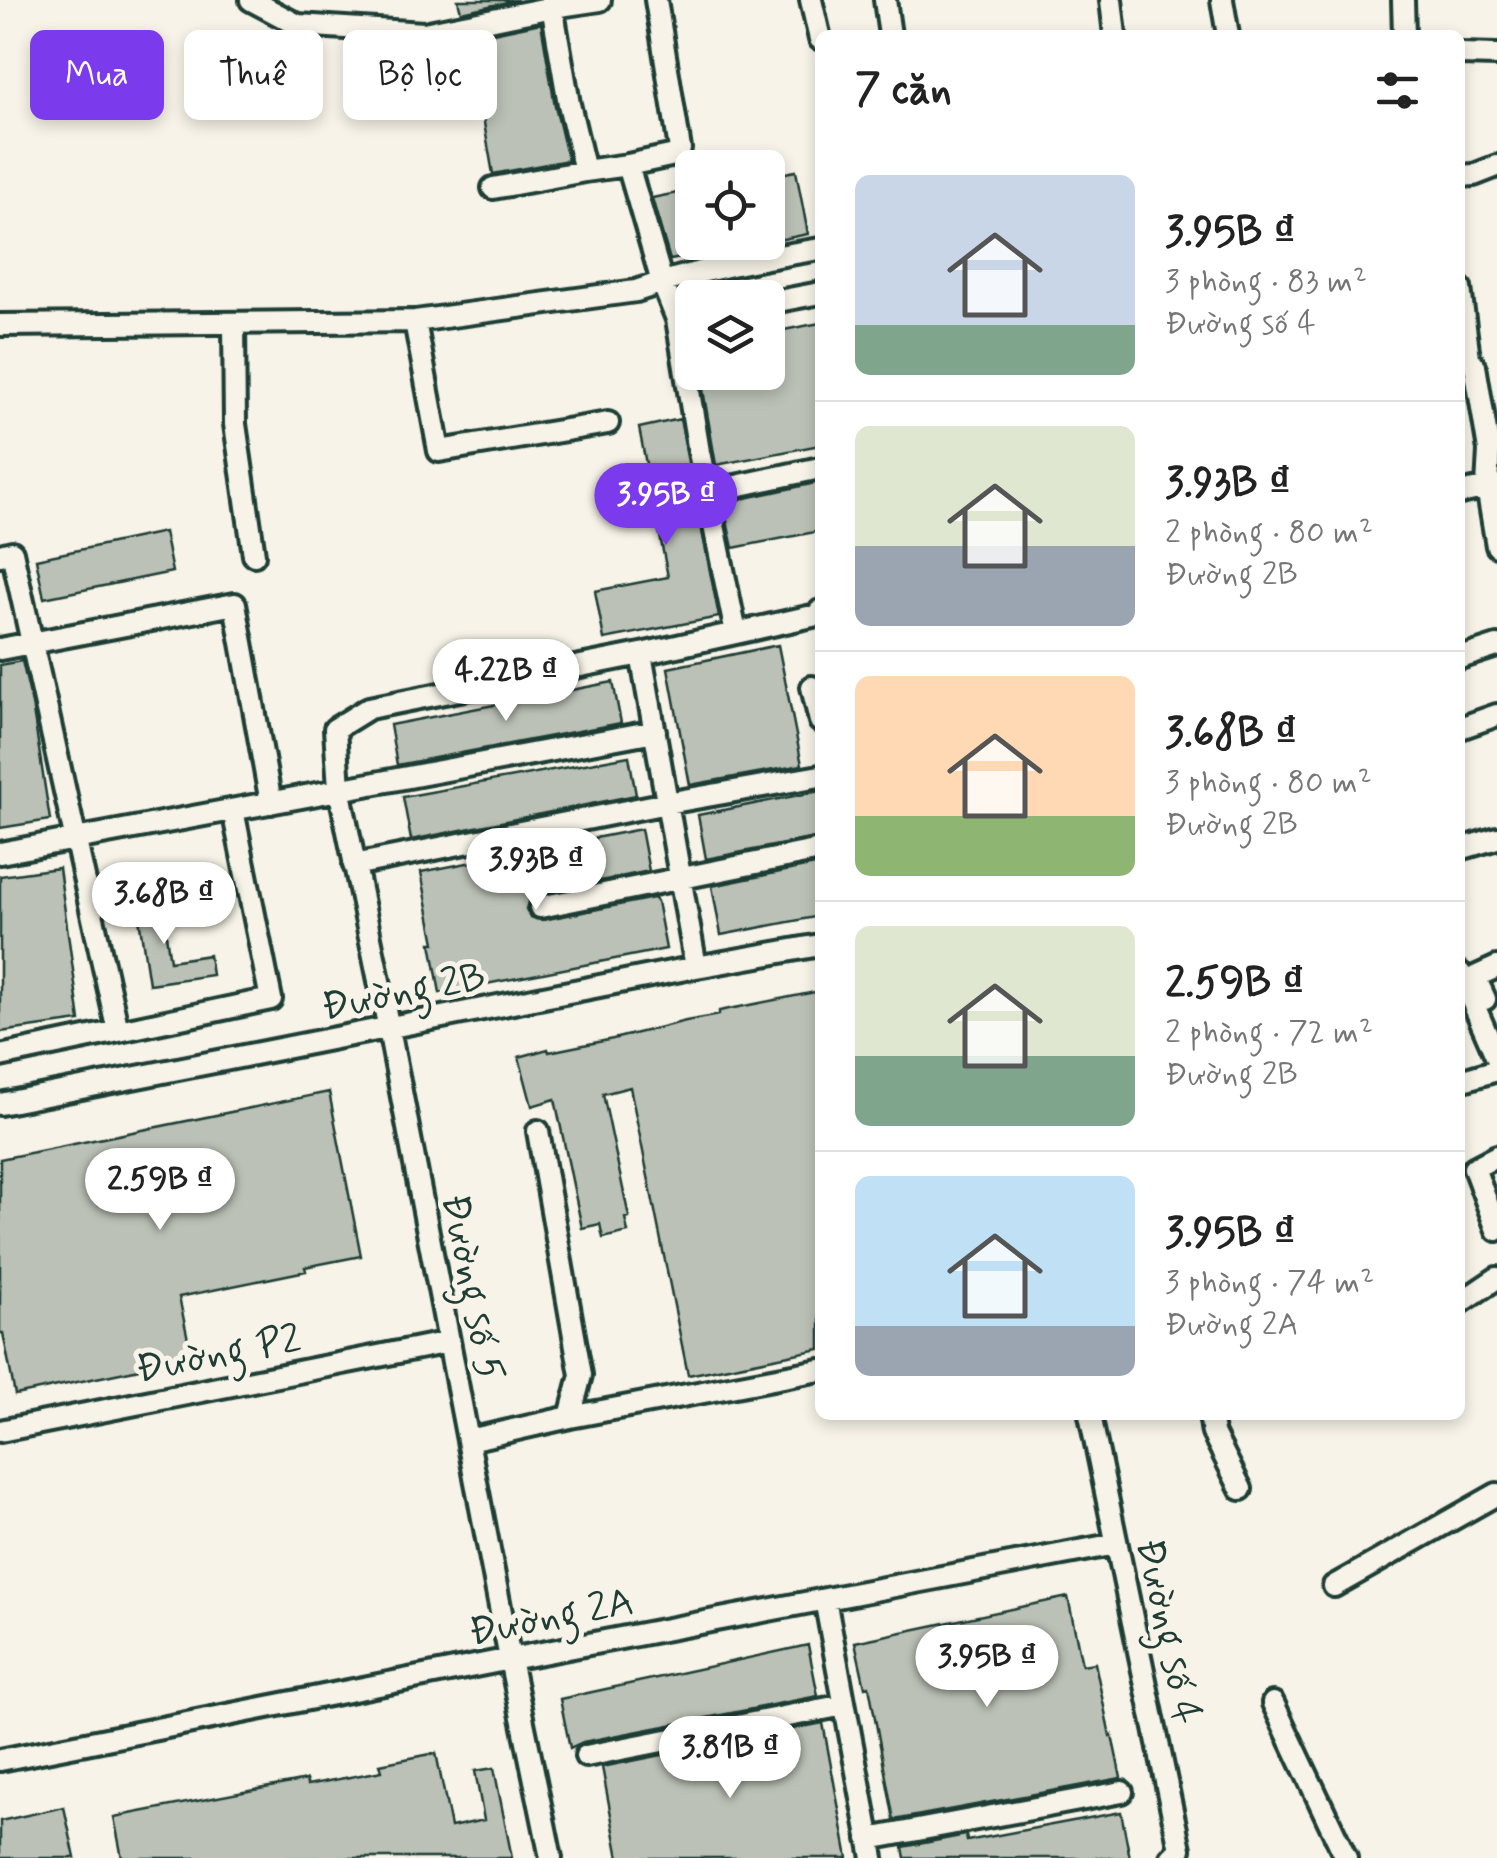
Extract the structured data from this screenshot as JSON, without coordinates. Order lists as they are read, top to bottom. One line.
{"streets":{"street":["Đường 2B","Đường số 5","Đường P2","Đường 2A","Đường số 4"]},"crossings":[["Đường 2B","Đường số 5"],["Đường số 5","Đường P2"],["Đường số 5","Đường 2A"],["Đường 2A","Đường số 4"]],"page":{"chip":["Mua","Thuê","Bộ lọc"],"heading":"7 căn","list":[{"name":"3.95B ₫","note":"3 phòng · 83 m² · Đường số 4"},{"name":"3.93B ₫","note":"2 phòng · 80 m² · Đường 2B"},{"name":"3.68B ₫","note":"3 phòng · 80 m² · Đường 2B"},{"name":"2.59B ₫","note":"2 phòng · 72 m² · Đường 2B"},{"name":"3.95B ₫","note":"3 phòng · 74 m² · Đường 2A"}],"price":["3.95B ₫","4.22B ₫","3.93B ₫","3.68B ₫","2.59B ₫","3.95B ₫","3.81B ₫"]}}
